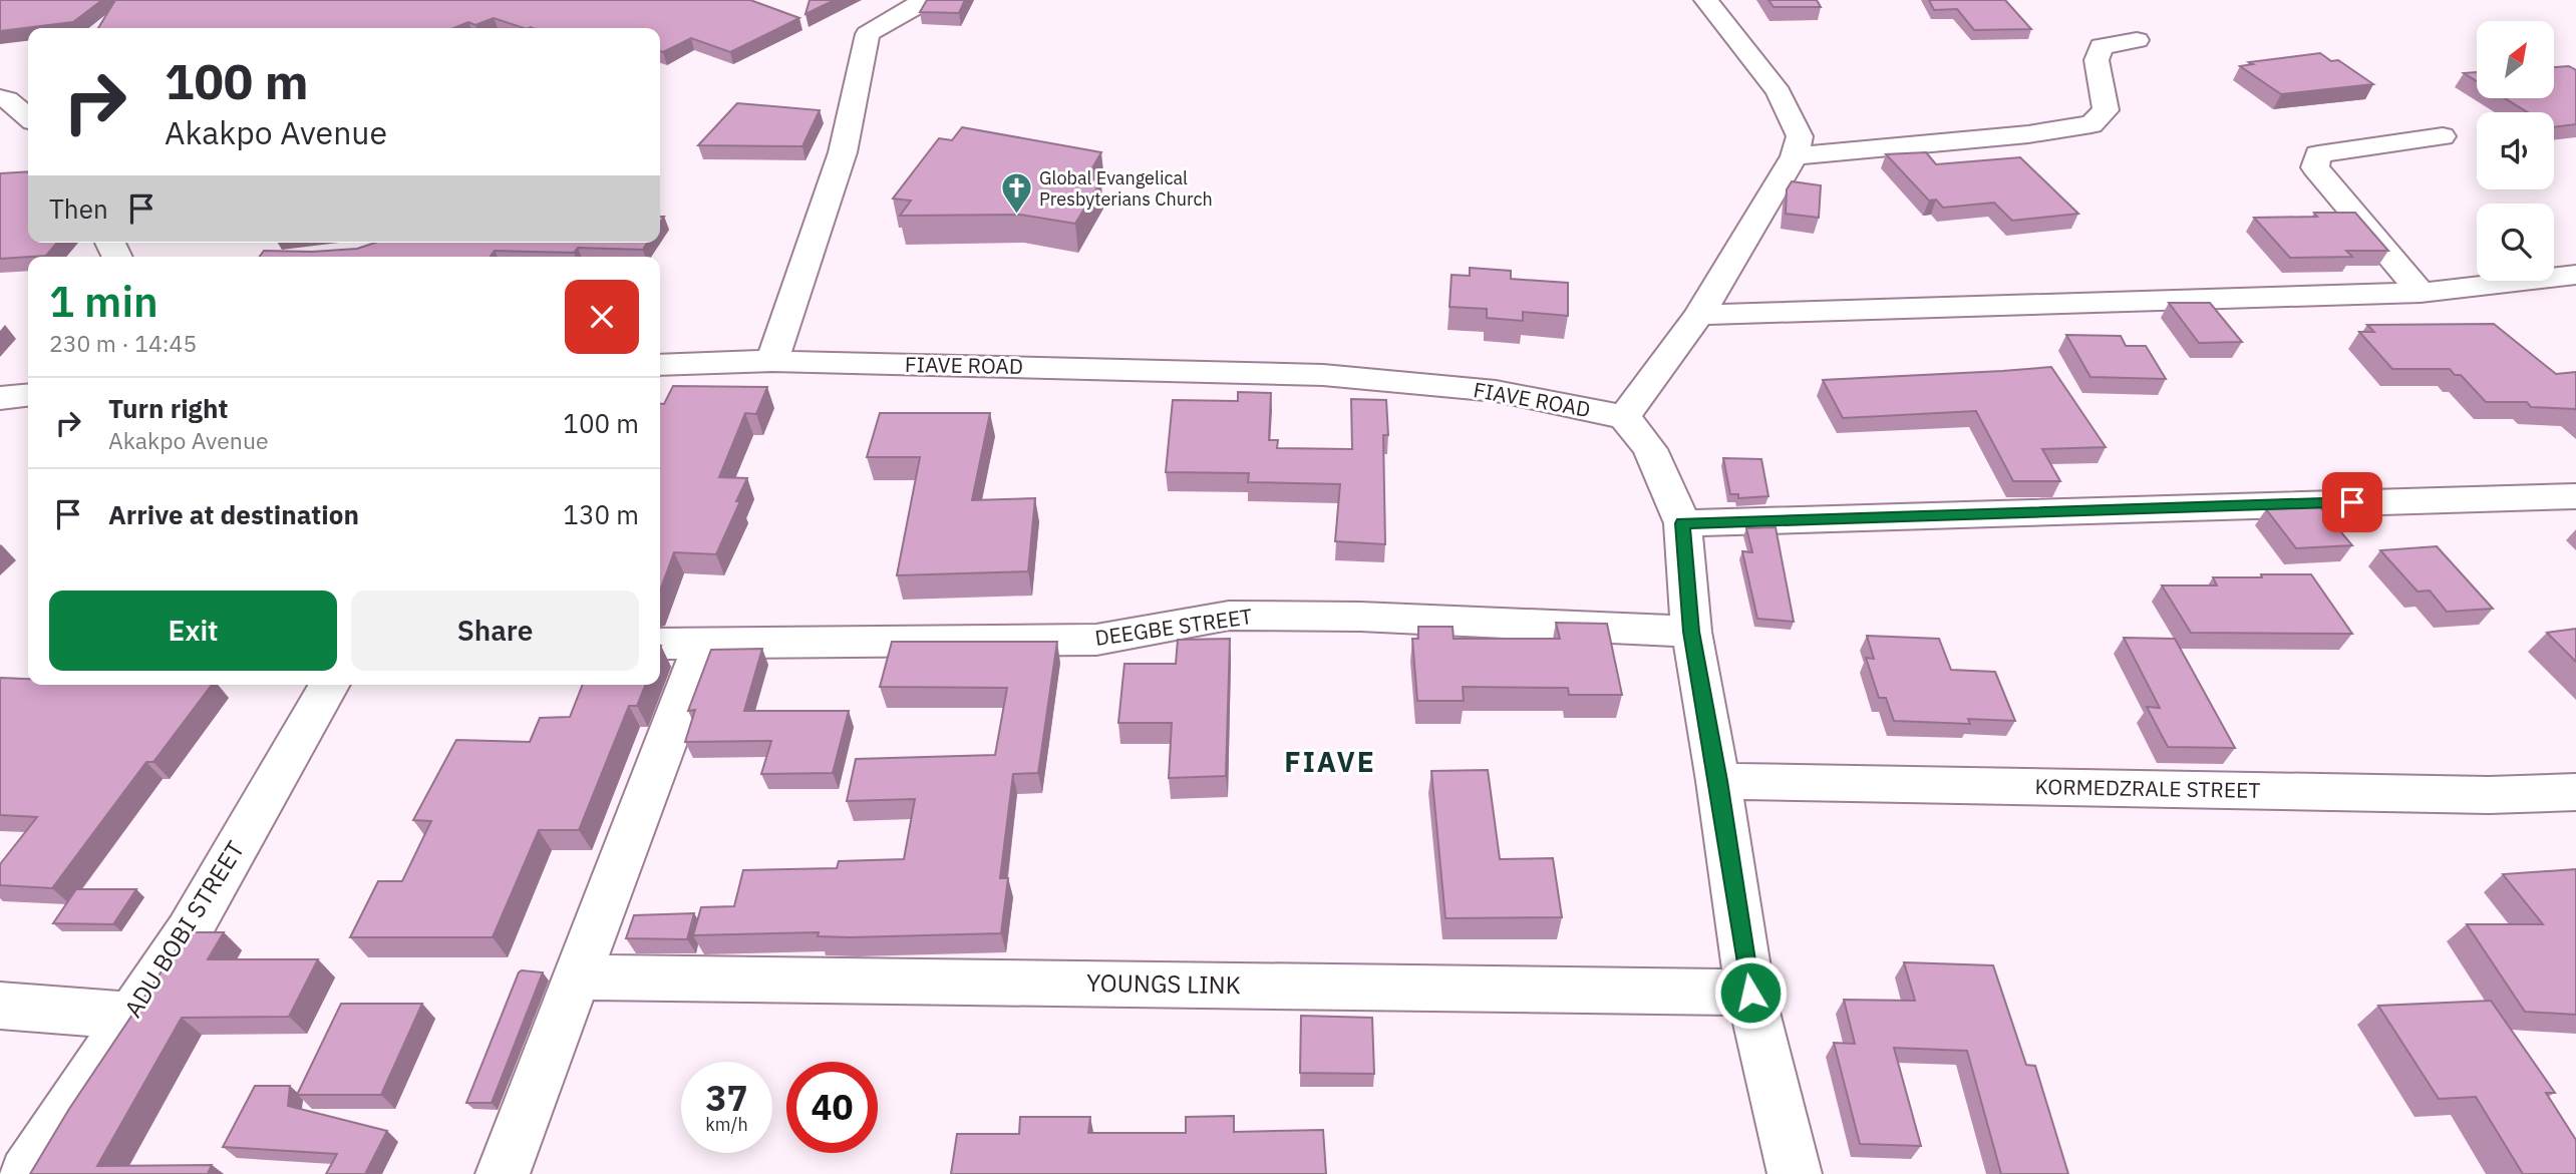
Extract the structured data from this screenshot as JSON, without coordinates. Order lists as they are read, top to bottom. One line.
{"streets":{"street":["FIAVE ROAD","DEEGBE STREET","KORMEDZRALE STREET","ADU BOBI STREET","YOUNGS LINK"]},"districts":["FIAVE"],"places":{"church":["Global Evangelical Presbyterians Church"]},"north":"top right","page":{"turn":["100 m","Akakpo Avenue"],"then":"Then","heading":["1 min","230 m · 14:45"],"list":[{"name":"Turn right","note":"Akakpo Avenue","value":"100 m"},{"name":"Arrive at destination","value":"130 m"}],"buttons":["Exit","Share"],"speed":"37 km/h","limit":"40"}}
